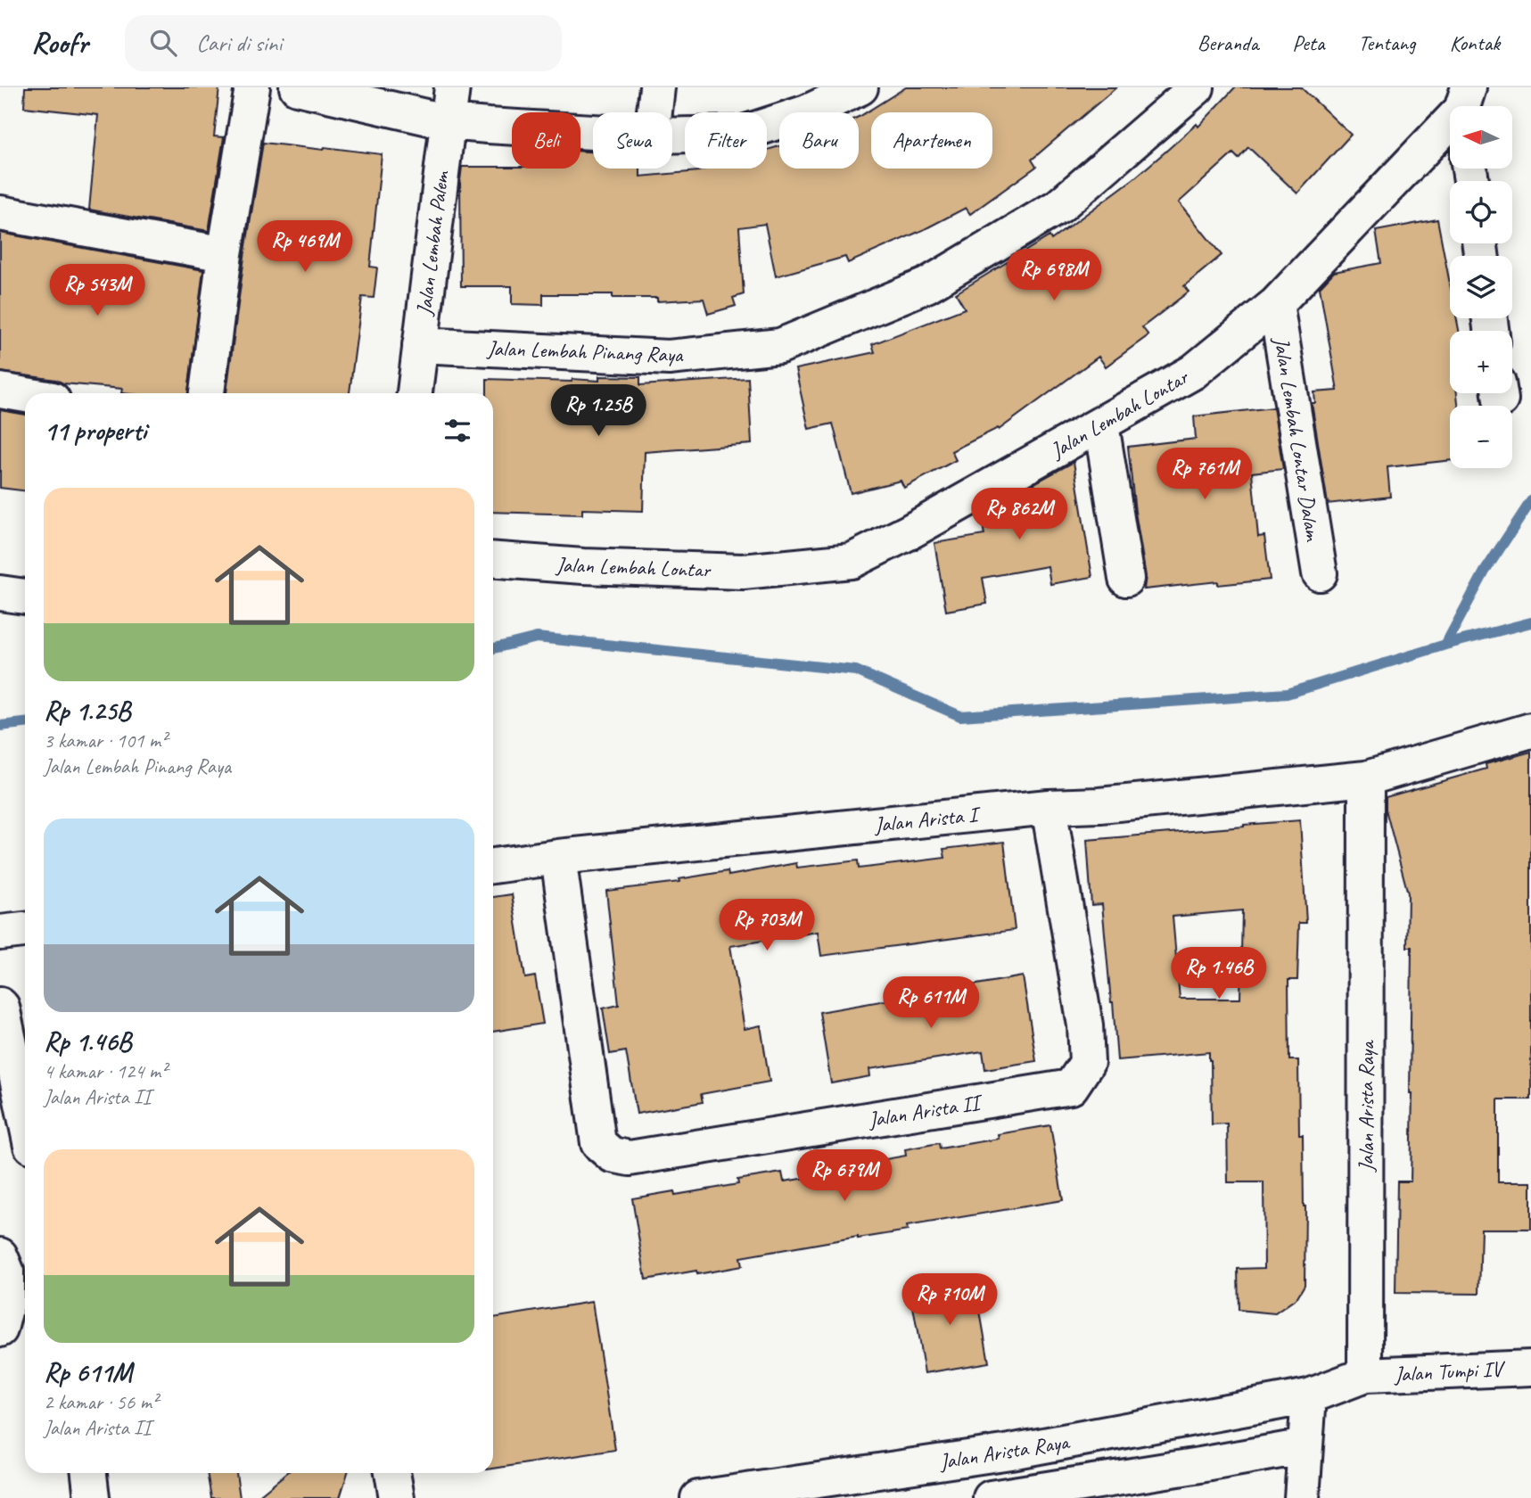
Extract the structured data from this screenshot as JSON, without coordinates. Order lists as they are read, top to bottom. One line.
{"streets":{"street":["Jalan Lembah Palem","Jalan Lembah Pinang Raya","Jalan Lembah Lontar","Jalan Lembah Lontar Dalam","Jalan Arista I","Jalan Arista Raya","Jalan Arista II","Jalan Tumpi IV"]},"crossings":[["Jalan Lembah Palem","Jalan Lembah Pinang Raya"],["Jalan Lembah Lontar","Jalan Lembah Lontar Dalam"],["Jalan Arista I","Jalan Arista Raya"],["Jalan Arista I","Jalan Arista II"],["Jalan Arista Raya","Jalan Tumpi IV"]],"north":"left","page":{"header":"Roofr","search":"Cari di sini","nav":["Beranda","Peta","Tentang","Kontak"],"map_buttons":["+","−"],"chip":["Beli","Sewa","Filter","Baru","Apartemen"],"price":["Rp 469M","Rp 698M","Rp 543M","Rp 1.25B","Rp 761M","Rp 862M","Rp 703M","Rp 1.46B","Rp 611M","Rp 679M","Rp 710M"],"heading":"11 properti","list":[{"name":"Rp 1.25B","note":"3 kamar · 101 m² · Jalan Lembah Pinang Raya"},{"name":"Rp 1.46B","note":"4 kamar · 124 m² · Jalan Arista II"},{"name":"Rp 611M","note":"2 kamar · 56 m² · Jalan Arista II"}]}}
